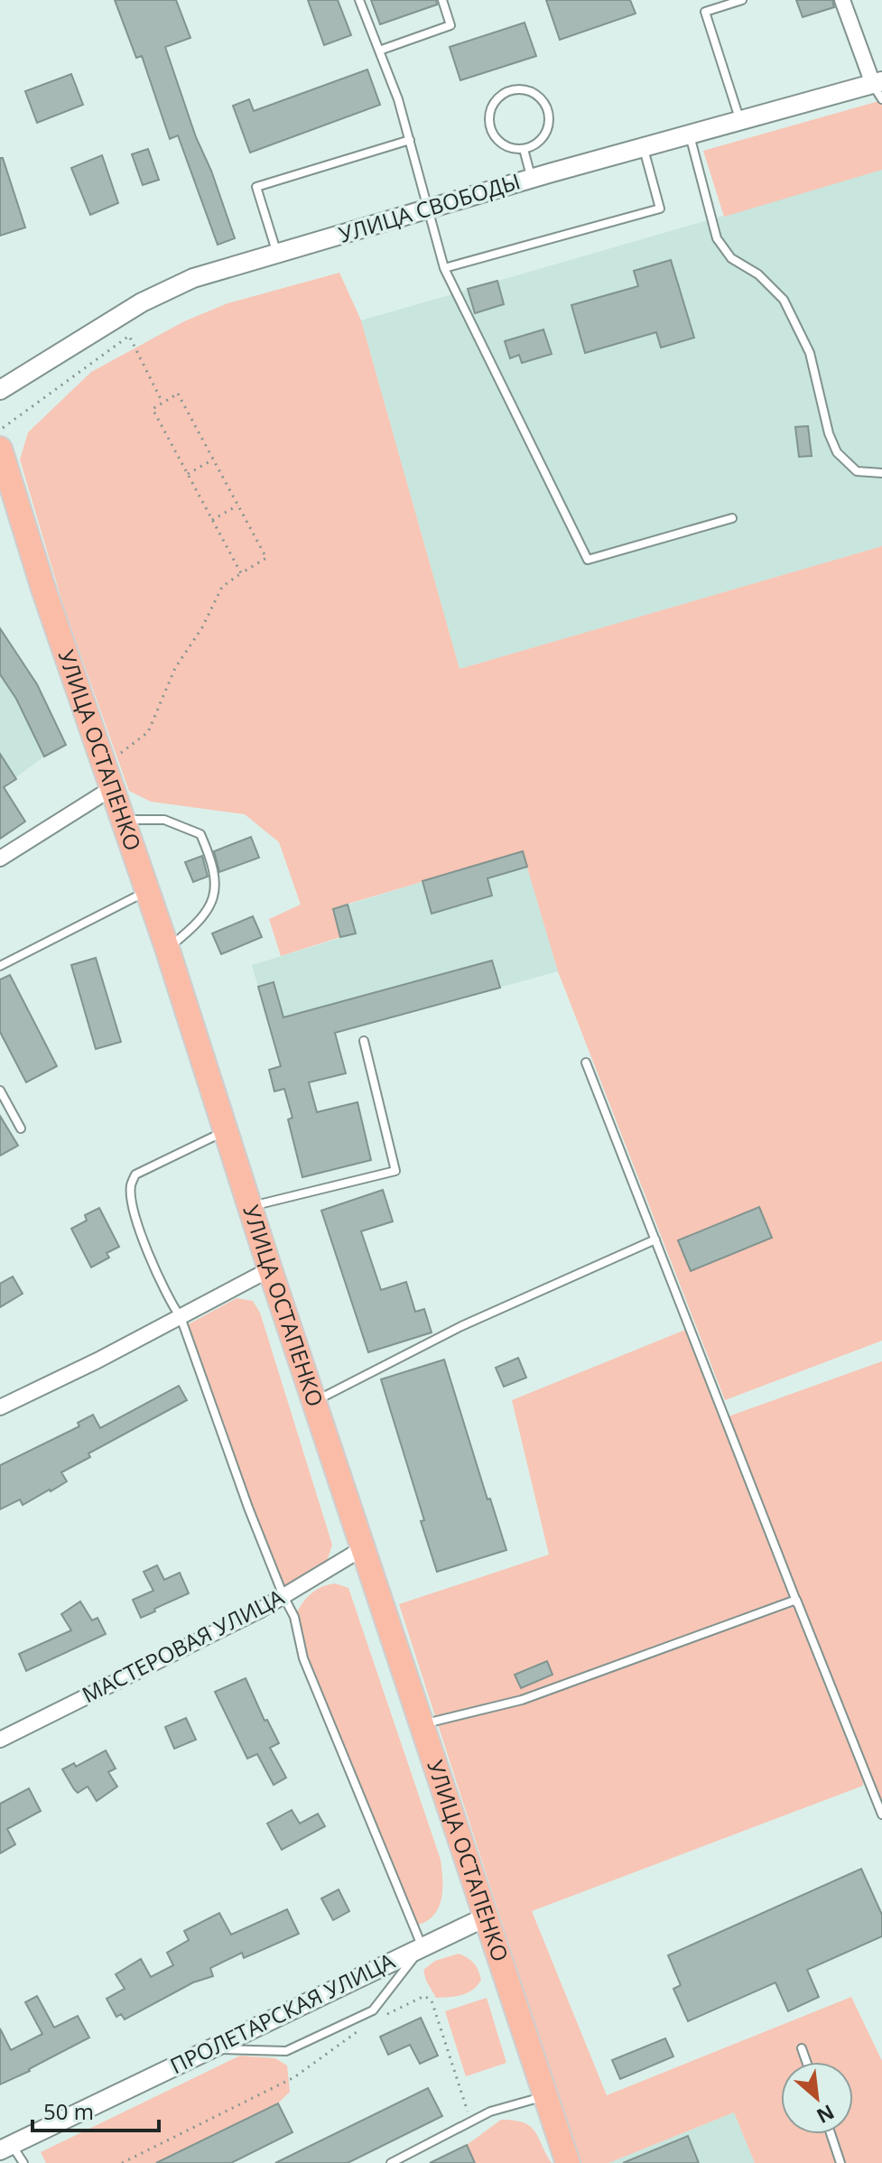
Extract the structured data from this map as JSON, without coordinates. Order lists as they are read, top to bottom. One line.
{"streets":{"main road":["УЛИЦА ОСТАПЕНКО"],"street":["УЛИЦА СВОБОДЫ","МАСТЕРОВАЯ УЛИЦА","ПРОЛЕТАРСКАЯ УЛИЦА"]},"crossings":[["УЛИЦА ОСТАПЕНКО","МАСТЕРОВАЯ УЛИЦА"],["УЛИЦА ОСТАПЕНКО","ПРОЛЕТАРСКАЯ УЛИЦА"]],"scale_bar":"50 m","north":"bottom right"}
